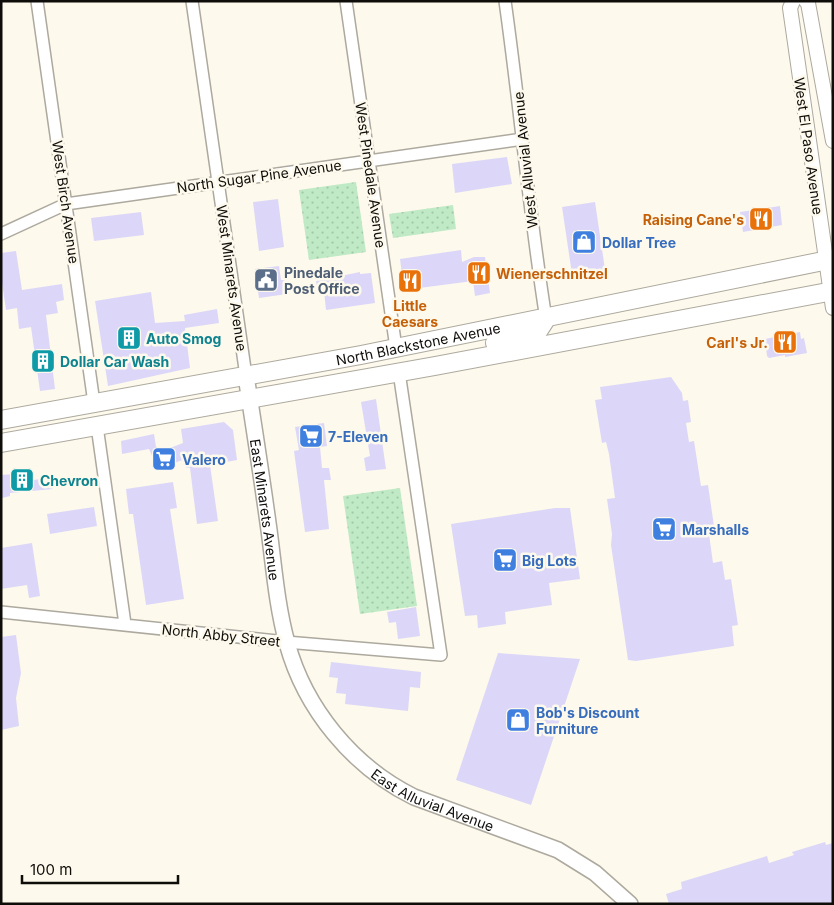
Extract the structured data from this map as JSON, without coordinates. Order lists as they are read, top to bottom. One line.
{"streets":{"main road":["North Blackstone Avenue","East Minarets Avenue","East Alluvial Avenue"],"street":["West El Paso Avenue","West Alluvial Avenue","West Pinedale Avenue","North Sugar Pine Avenue","West Birch Avenue","West Minarets Avenue","North Abby Street"]},"crossings":[["West El Paso Avenue","North Blackstone Avenue"],["West Alluvial Avenue","North Sugar Pine Avenue"],["West Alluvial Avenue","North Blackstone Avenue"],["West Pinedale Avenue","North Sugar Pine Avenue"],["West Pinedale Avenue","North Blackstone Avenue"],["North Sugar Pine Avenue","West Birch Avenue"],["North Sugar Pine Avenue","West Minarets Avenue"],["West Birch Avenue","North Blackstone Avenue"],["West Minarets Avenue","North Blackstone Avenue"],["West Minarets Avenue","East Minarets Avenue"],["North Blackstone Avenue","East Minarets Avenue"],["North Blackstone Avenue","North Abby Street"],["East Minarets Avenue","North Abby Street"],["East Minarets Avenue","East Alluvial Avenue"],["North Abby Street","East Alluvial Avenue"]],"places":{"restaurant":["Raising Cane's","Wienerschnitzel","Little Caesars","Carl's Jr."],"shop":["Dollar Tree","Bob's Discount Furniture"],"public building":["Pinedale Post Office"],"building":["Auto Smog","Dollar Car Wash","Chevron"],"supermarket":["7-Eleven","Valero","Marshalls","Big Lots"]},"scale_bar":"100 m"}
